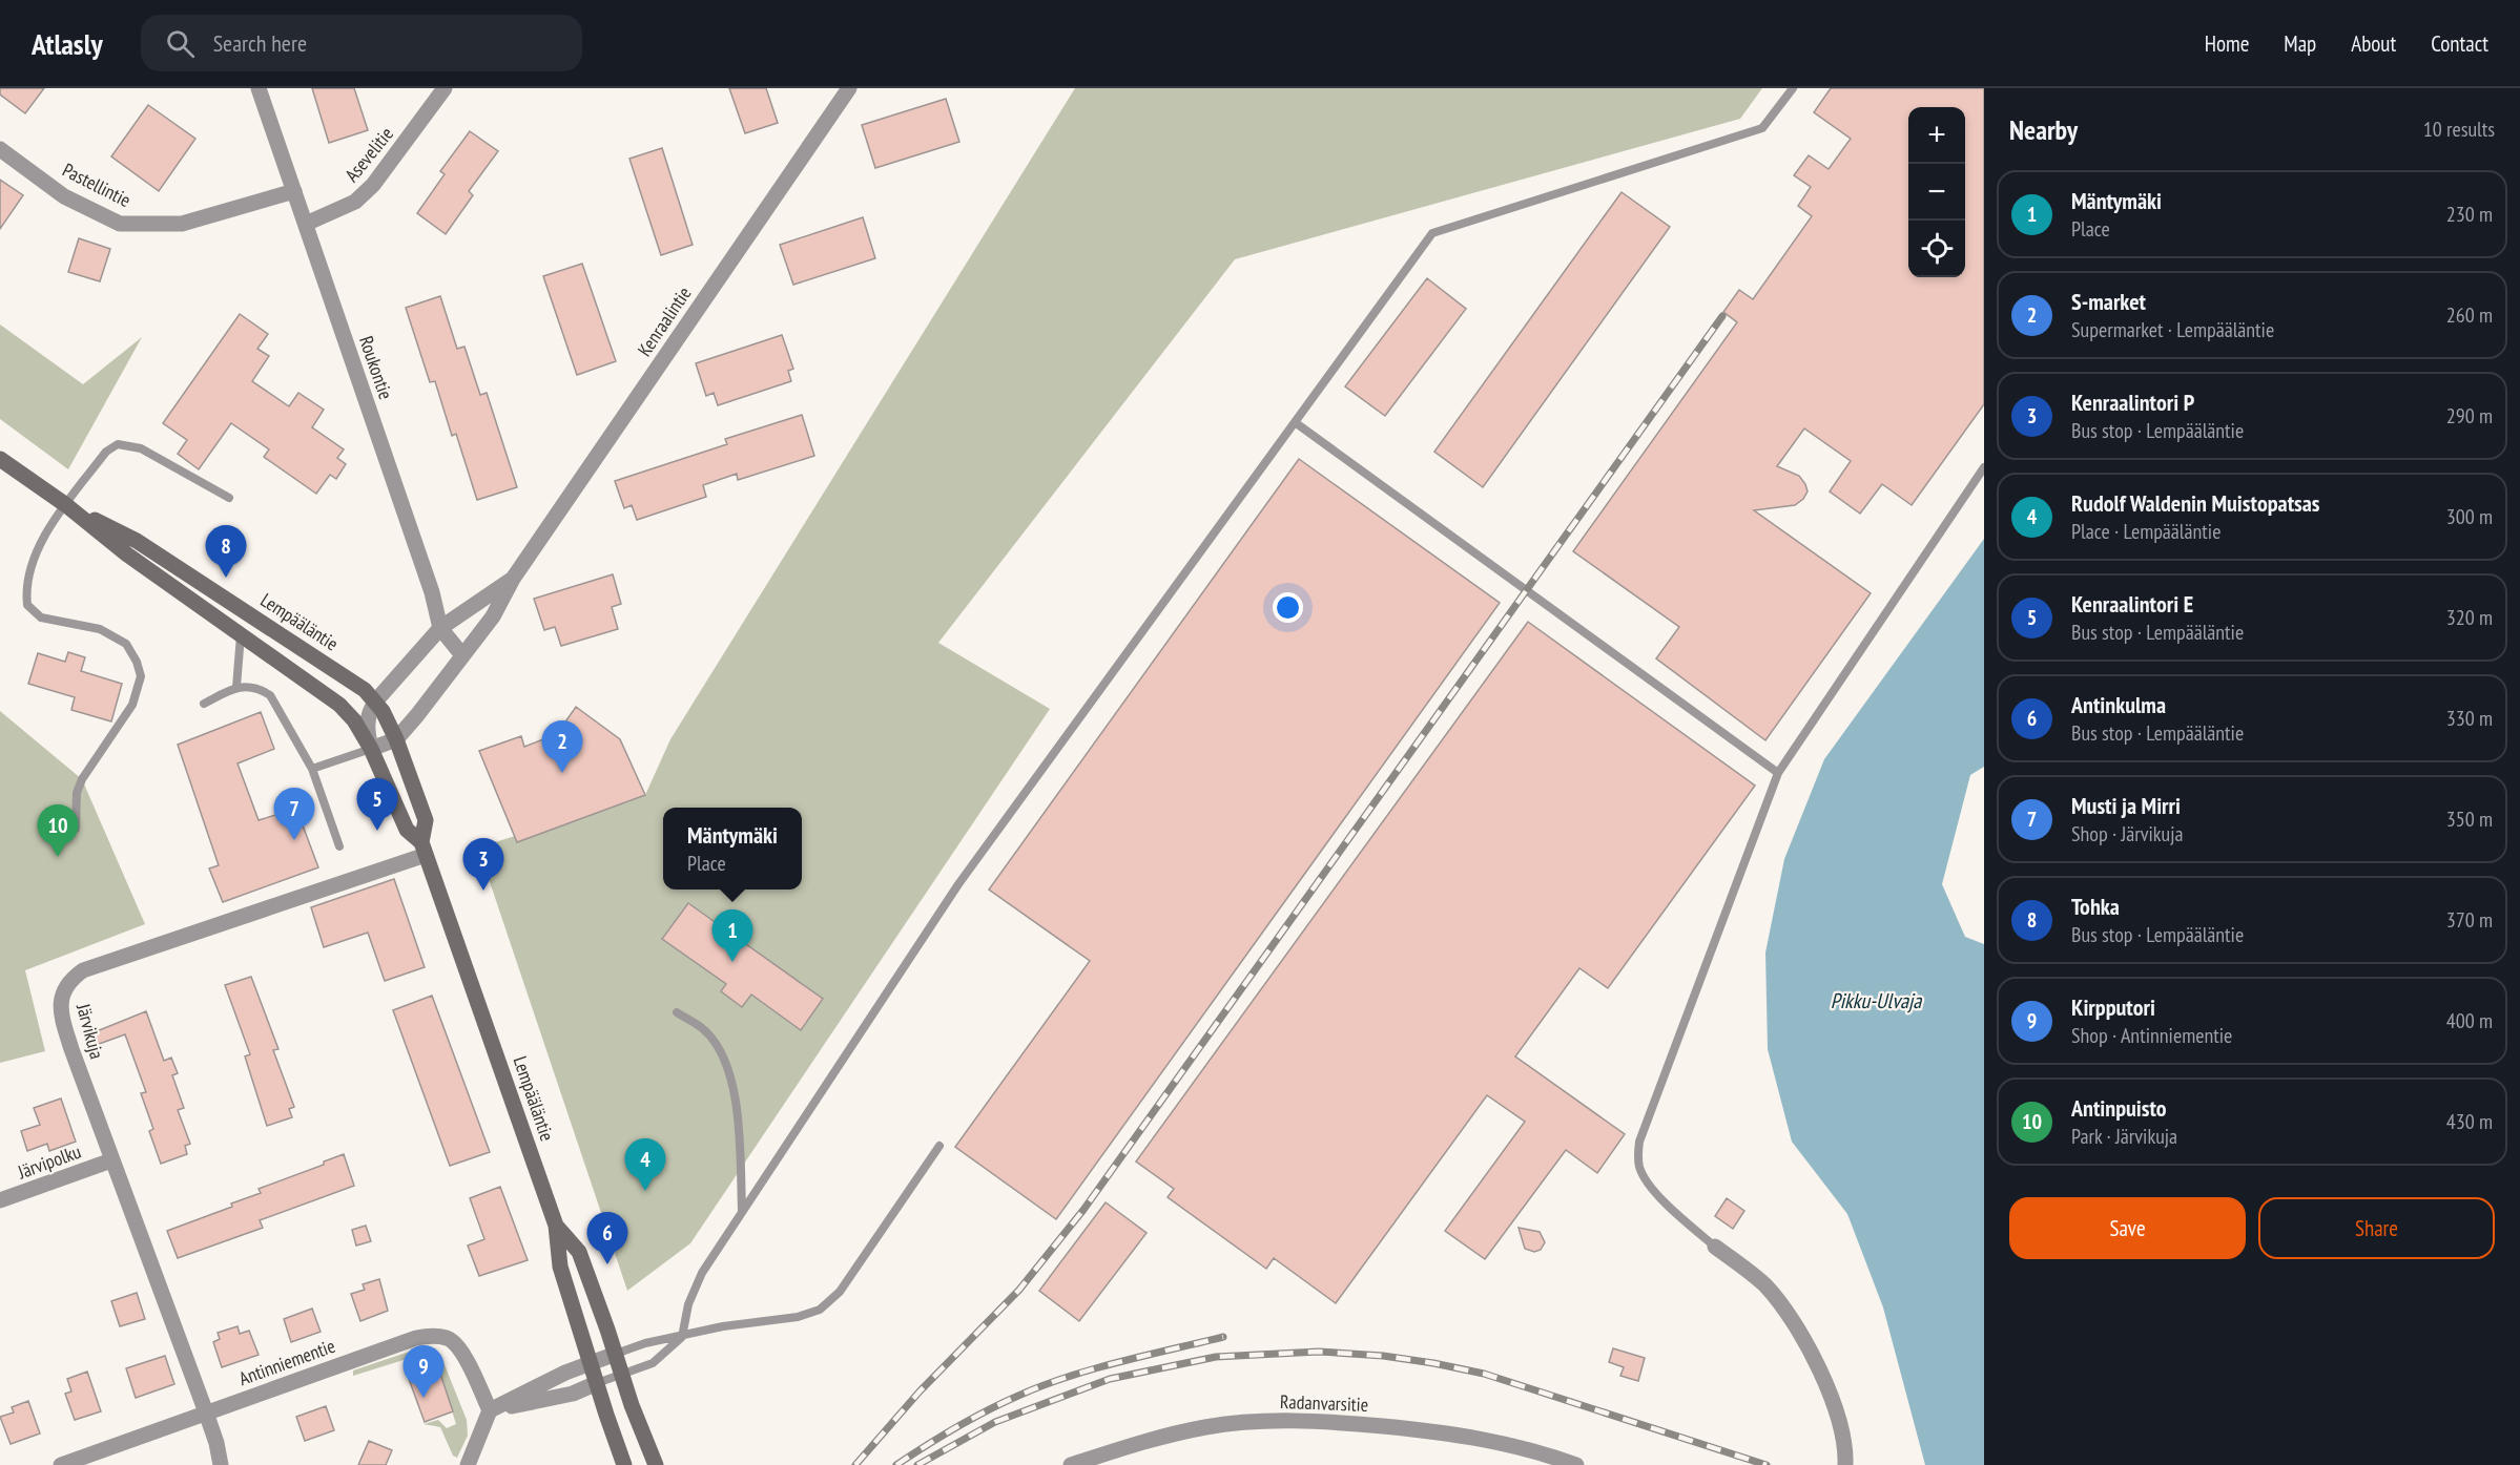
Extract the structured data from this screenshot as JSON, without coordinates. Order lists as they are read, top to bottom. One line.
{"streets":{"main road":["Lempääläntie"],"street":["Asevelitie","Pastellintie","Kenraalintie","Roukontie","Järvikuja","Järvipolku","Antinniementie","Radanvarsitie"]},"crossings":[["Asevelitie","Roukontie"],["Pastellintie","Roukontie"],["Kenraalintie","Roukontie"],["Kenraalintie","Lempääläntie"],["Lempääläntie","Järvikuja"],["Järvikuja","Järvipolku"],["Järvikuja","Antinniementie"]],"water":["Pikku-Ulvaja"],"page":{"header":"Atlasly","search":"Search here","nav":["Home","Map","About","Contact"],"heading":["Nearby","10 results"],"map_buttons":["+","−"],"list":[{"mark":"1","name":"Mäntymäki","note":"Place","value":"230 m"},{"mark":"2","name":"S-market","note":"Supermarket · Lempääläntie","value":"260 m"},{"mark":"3","name":"Kenraalintori P","note":"Bus stop · Lempääläntie","value":"290 m"},{"mark":"4","name":"Rudolf Waldenin Muistopatsas","note":"Place · Lempääläntie","value":"300 m"},{"mark":"5","name":"Kenraalintori E","note":"Bus stop · Lempääläntie","value":"320 m"},{"mark":"6","name":"Antinkulma","note":"Bus stop · Lempääläntie","value":"330 m"},{"mark":"7","name":"Musti ja Mirri","note":"Shop · Järvikuja","value":"350 m"},{"mark":"8","name":"Tohka","note":"Bus stop · Lempääläntie","value":"370 m"},{"mark":"9","name":"Kirpputori","note":"Shop · Antinniementie","value":"400 m"},{"mark":"10","name":"Antinpuisto","note":"Park · Järvikuja","value":"430 m"}],"pins":["8","2","5","7","10","3","1","4","6","9"],"popup":["Mäntymäki","Place"],"buttons":["Save","Share"]}}
